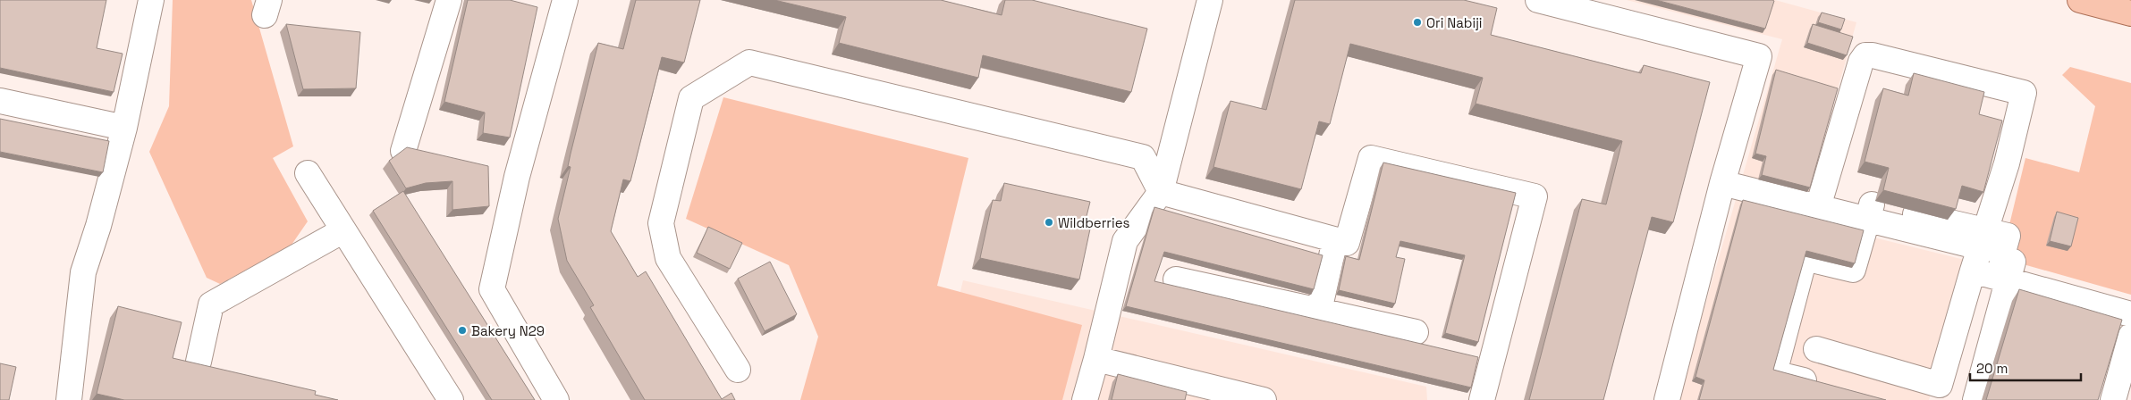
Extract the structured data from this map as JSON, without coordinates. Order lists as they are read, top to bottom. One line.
{"places":["Ori Nabiji","Wildberries","Bakery N29"],"scale_bar":"20 m"}
